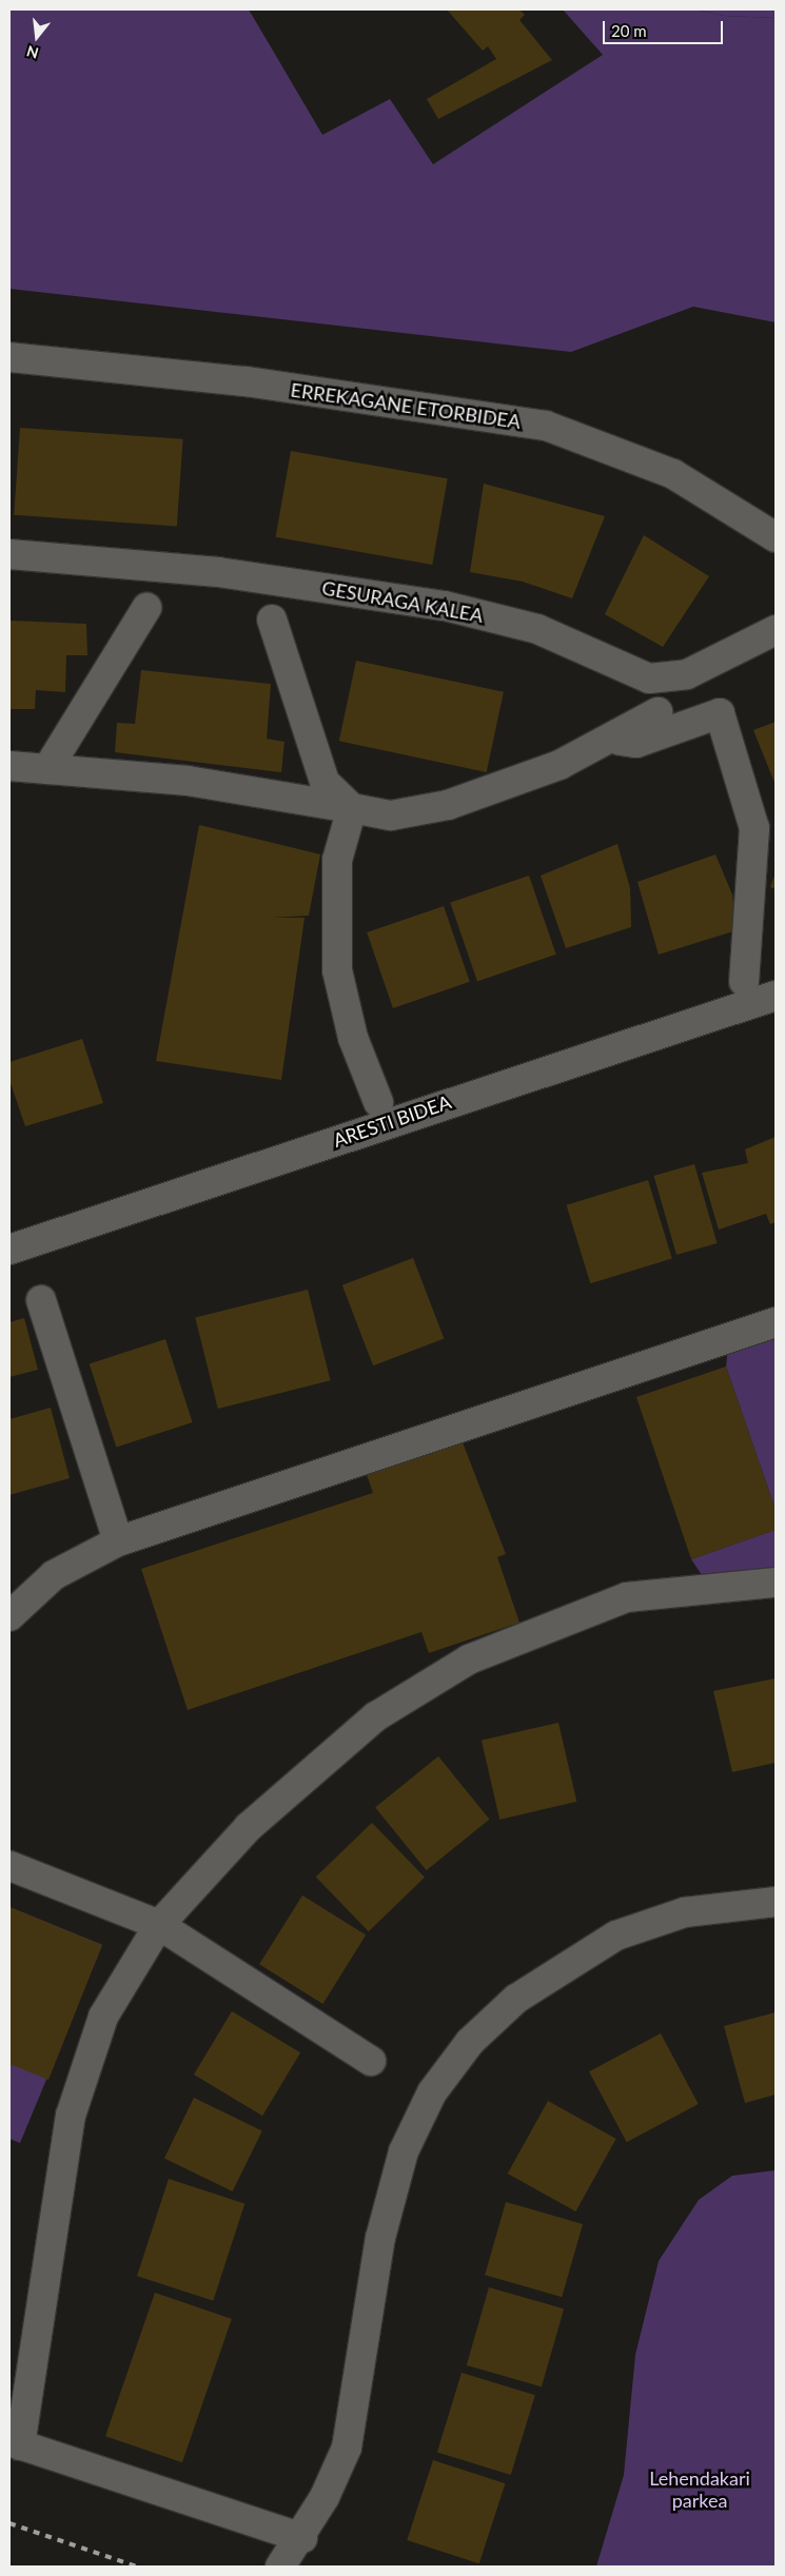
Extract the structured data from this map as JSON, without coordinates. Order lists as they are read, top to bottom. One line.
{"streets":{"street":["ERREKAGANE ETORBIDEA","GESURAGA KALEA","ARESTI BIDEA"]},"parks":["Lehendakari parkea"],"scale_bar":"20 m","north":"bottom"}
